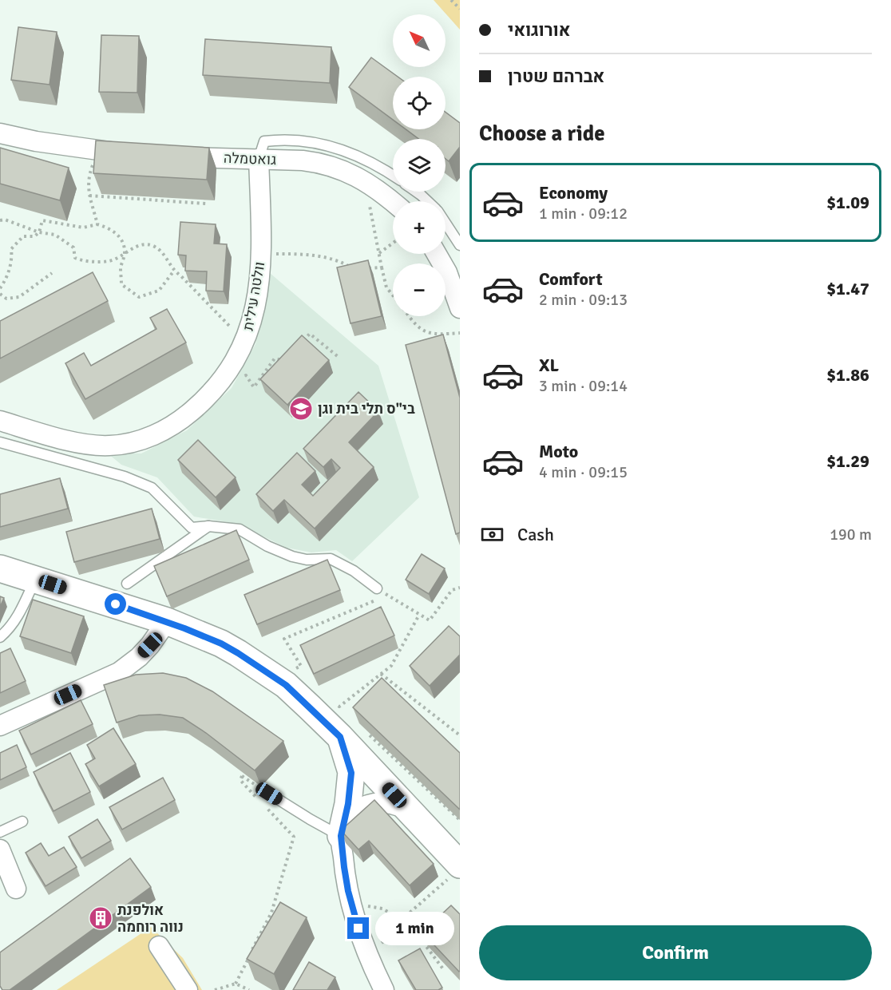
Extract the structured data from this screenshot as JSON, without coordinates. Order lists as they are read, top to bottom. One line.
{"streets":{"street":["גואטמלה","וולטה עילית"]},"crossings":[["גואטמלה","וולטה עילית"]],"places":{"school or university":["בי\"ס תלי בית וגן"],"building":["אולפנת נווה רוחמה"]},"north":"top left","page":{"banner":["אורוגואי","אברהם שטרן"],"map_buttons":["+","−"],"heading":"Choose a ride","list":[{"name":"Economy","note":"1 min · 09:12","value":"$1.09"},{"name":"Comfort","note":"2 min · 09:13","value":"$1.47"},{"name":"XL","note":"3 min · 09:14","value":"$1.86"},{"name":"Moto","note":"4 min · 09:15","value":"$1.29"}],"pay":["Cash","190 m"],"bubble":"1 min","buttons":"Confirm"}}
